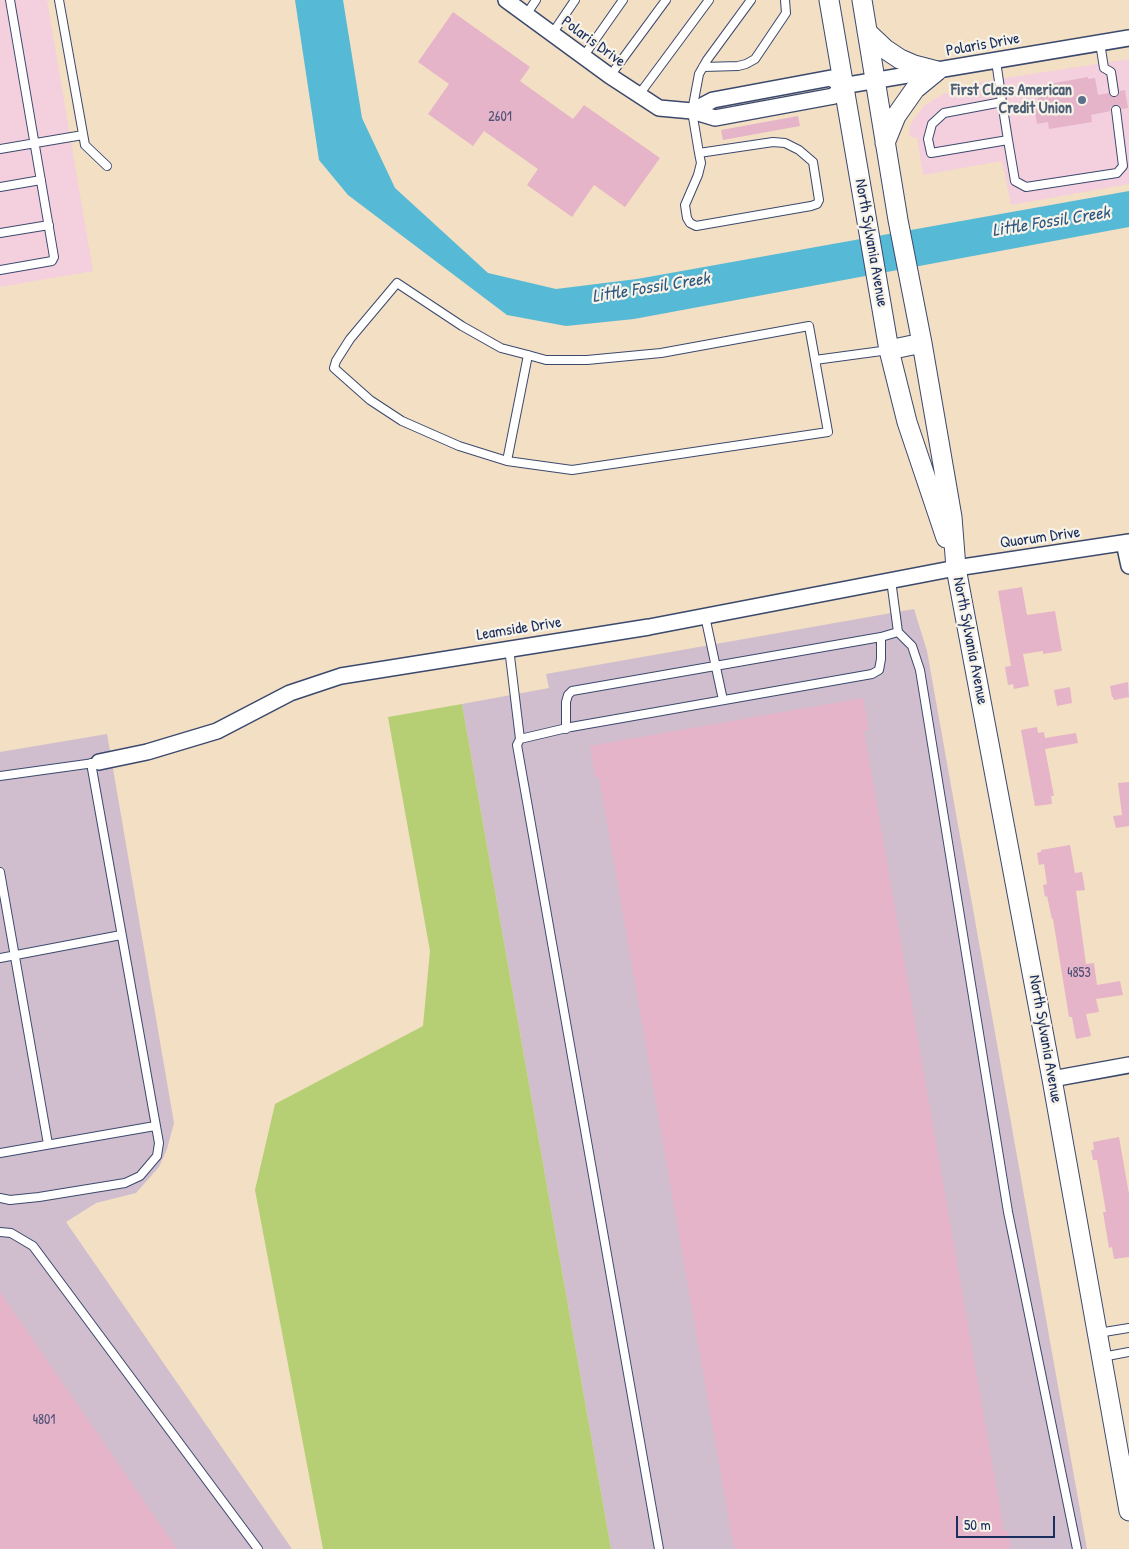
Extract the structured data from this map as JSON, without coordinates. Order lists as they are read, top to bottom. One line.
{"streets":{"street":["Polaris Drive","North Sylvania Avenue","Quorum Drive","Leamside Drive"]},"crossings":[["Polaris Drive","North Sylvania Avenue"],["North Sylvania Avenue","Quorum Drive"],["North Sylvania Avenue","Leamside Drive"],["Quorum Drive","Leamside Drive"]],"water":["Little Fossil Creek"],"places":["First Class American Credit Union"],"house_numbers":["2601","4853","4801"],"scale_bar":"50 m"}
